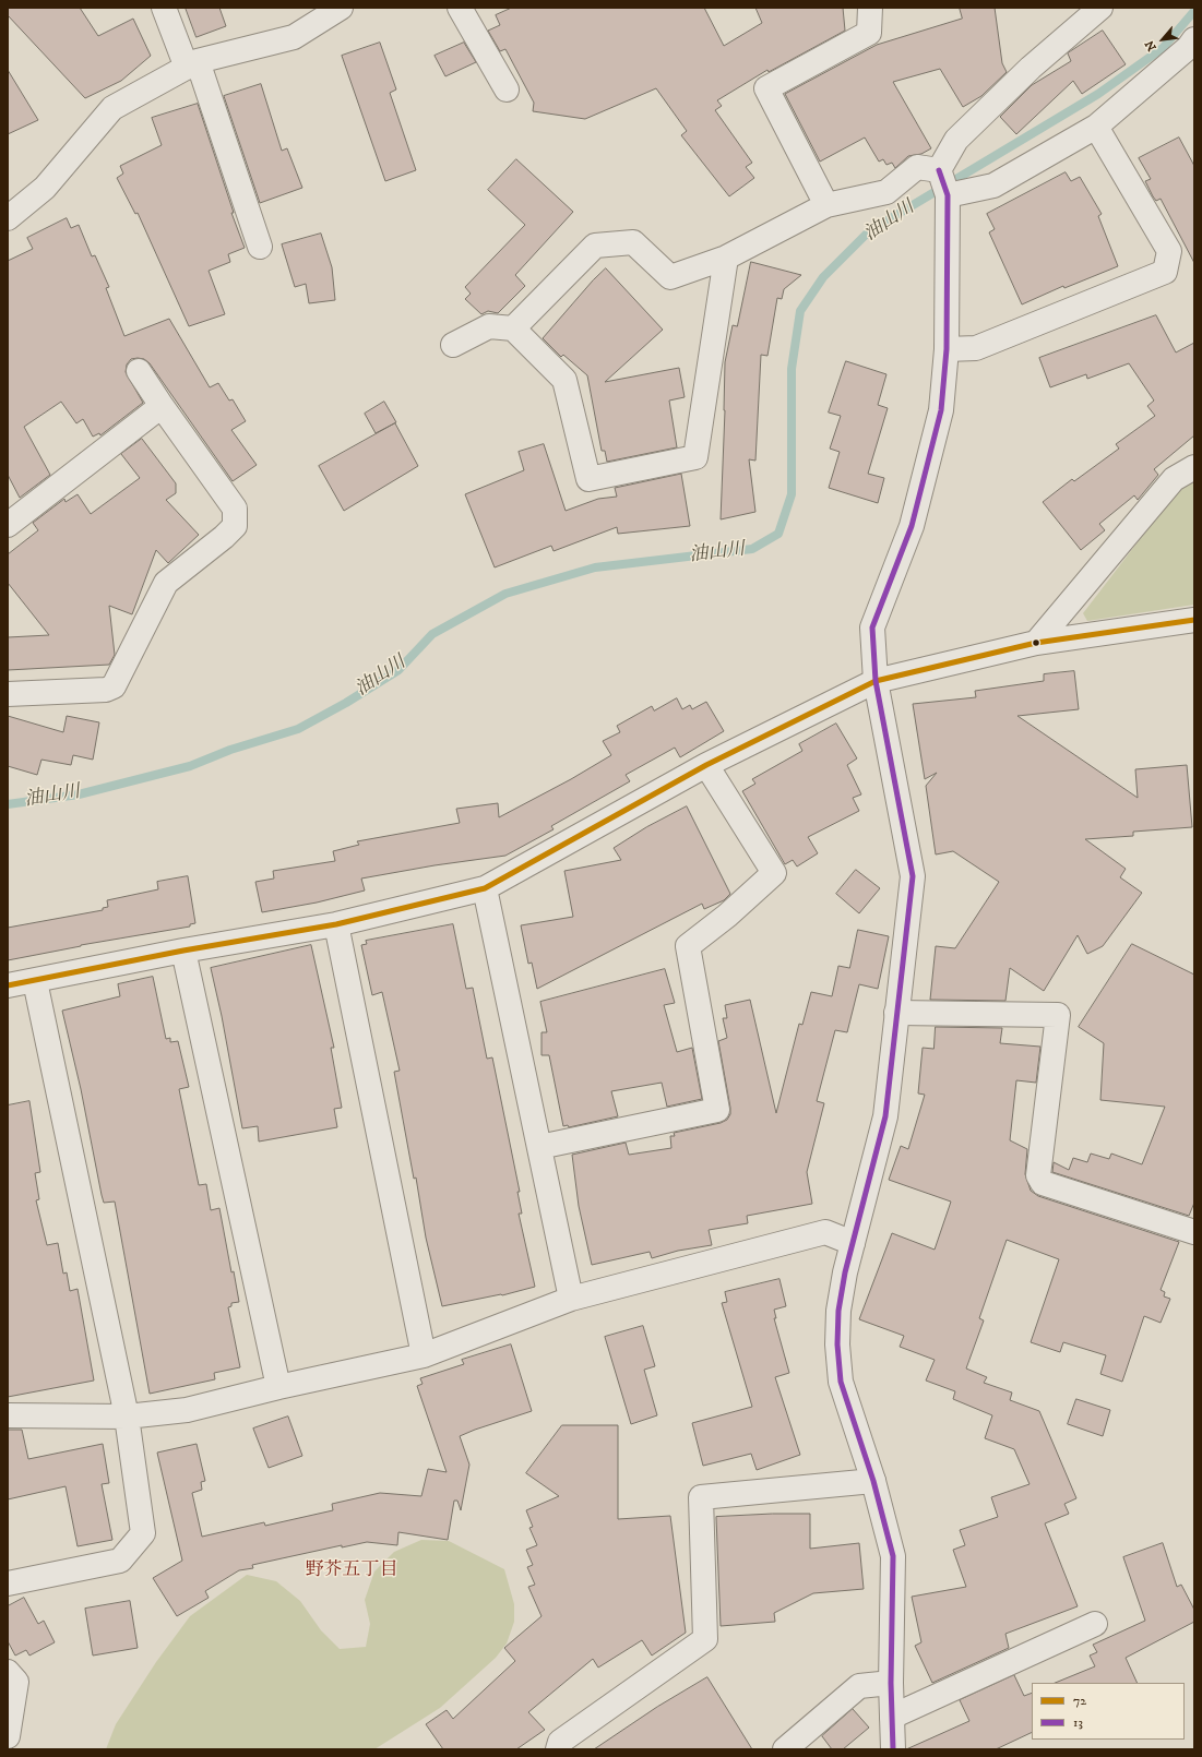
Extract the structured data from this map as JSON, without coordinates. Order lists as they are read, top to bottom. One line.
{"districts":["野芥五丁目"],"water":["油山川"],"lines":["transit line 13","transit line 72"],"legend":["72","13"],"north":"bottom left"}
